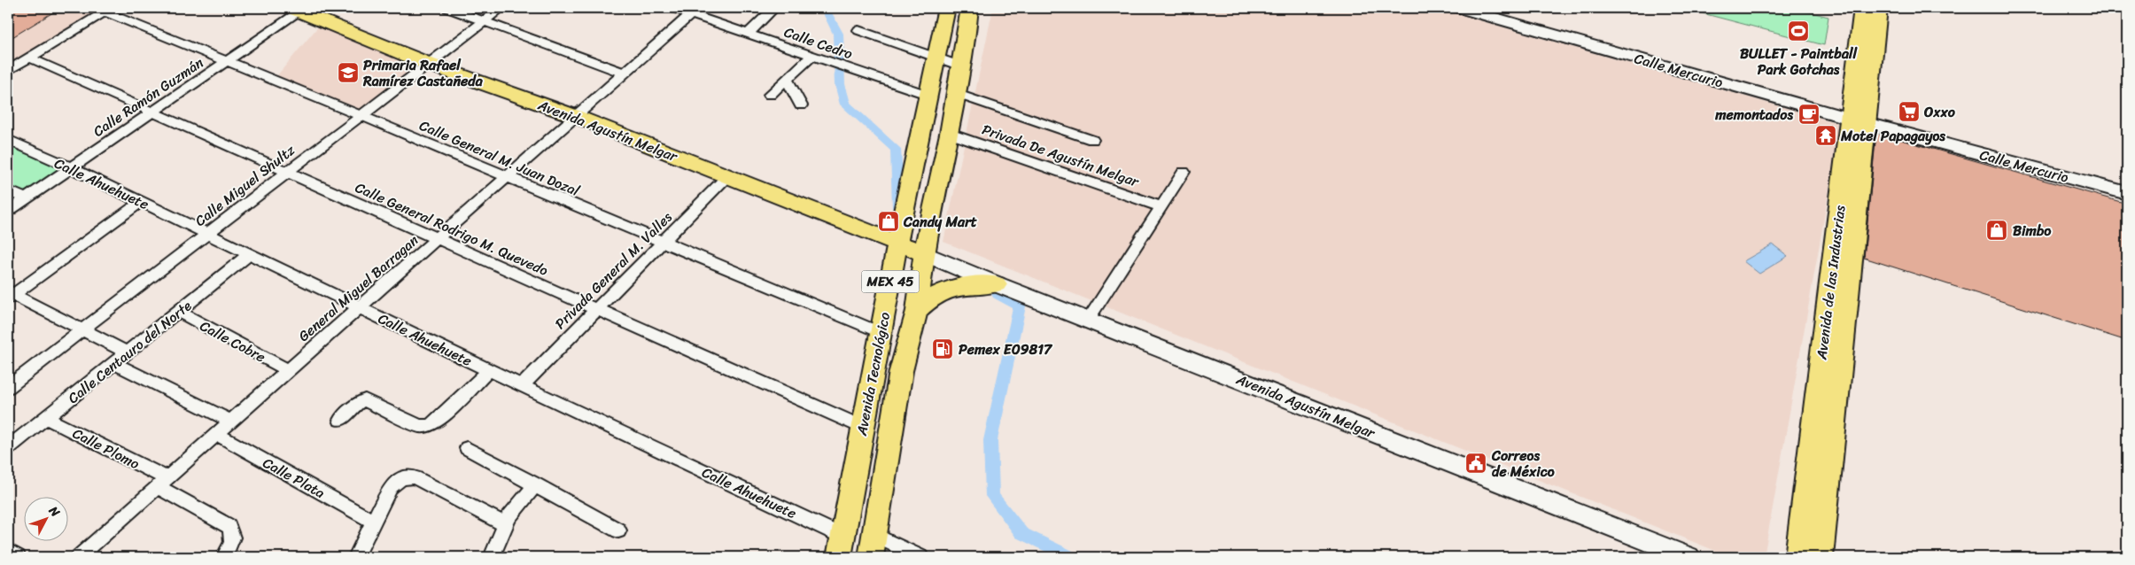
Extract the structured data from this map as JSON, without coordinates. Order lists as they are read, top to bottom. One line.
{"streets":{"main road":["Calle Mercurio","Avenida Agustín Melgar","MEX 45","Avenida de las Industrias","Avenida Tecnológico"],"street":["Calle Cedro","Calle Ramón Guzmán","Privada De Agustín Melgar","Calle General M. Juan Dozal","Calle Ahuehuete","Calle Miguel Shultz","Calle General Rodrigo M. Quevedo","Privada General M. Valles","General Miguel Barragan","Calle Cobre","Calle Centauro del Norte","Calle Plomo","Calle Plata"]},"crossings":[["Calle Cedro","General Miguel Barragan"],["Calle Cedro","Avenida Tecnológico"],["Calle Mercurio","Avenida de las Industrias"],["Calle Ramón Guzmán","Avenida Agustín Melgar"],["Calle Ramón Guzmán","Calle General M. Juan Dozal"],["Calle Ramón Guzmán","Calle Ahuehuete"],["Calle Ramón Guzmán","Calle General Rodrigo M. Quevedo"],["Avenida Agustín Melgar","Calle Miguel Shultz"],["Avenida Agustín Melgar","Privada General M. Valles"],["Avenida Agustín Melgar","General Miguel Barragan"],["Avenida Agustín Melgar","Avenida Tecnológico"],["Privada De Agustín Melgar","Avenida Tecnológico"],["Calle General M. Juan Dozal","Calle Miguel Shultz"],["Calle General M. Juan Dozal","Privada General M. Valles"],["Calle General M. Juan Dozal","General Miguel Barragan"],["Calle General M. Juan Dozal","Avenida Tecnológico"],["Calle Ahuehuete","Calle Miguel Shultz"],["Calle Ahuehuete","Privada General M. Valles"],["Calle Ahuehuete","General Miguel Barragan"],["Calle Ahuehuete","Calle Centauro del Norte"],["Calle Ahuehuete","Avenida Tecnológico"],["Calle Miguel Shultz","Calle General Rodrigo M. Quevedo"],["Calle General Rodrigo M. Quevedo","Privada General M. Valles"],["Calle General Rodrigo M. Quevedo","General Miguel Barragan"],["Calle General Rodrigo M. Quevedo","Avenida Tecnológico"],["General Miguel Barragan","Calle Cobre"],["General Miguel Barragan","Calle Plomo"],["General Miguel Barragan","Calle Plata"],["Calle Cobre","Calle Centauro del Norte"],["Calle Centauro del Norte","Calle Plomo"]],"places":{"sports":["BULLET - Paintball Park Gotchas"],"school or university":["Primaria Rafael Ramírez Castañeda"],"supermarket":["Oxxo"],"cafe":["memontados"],"temple":["Motel Papagayos"],"shop":["Candy Mart","Bimbo"],"fuel station":["Pemex E09817"],"public building":["Correos de México"]},"north":"top right"}
